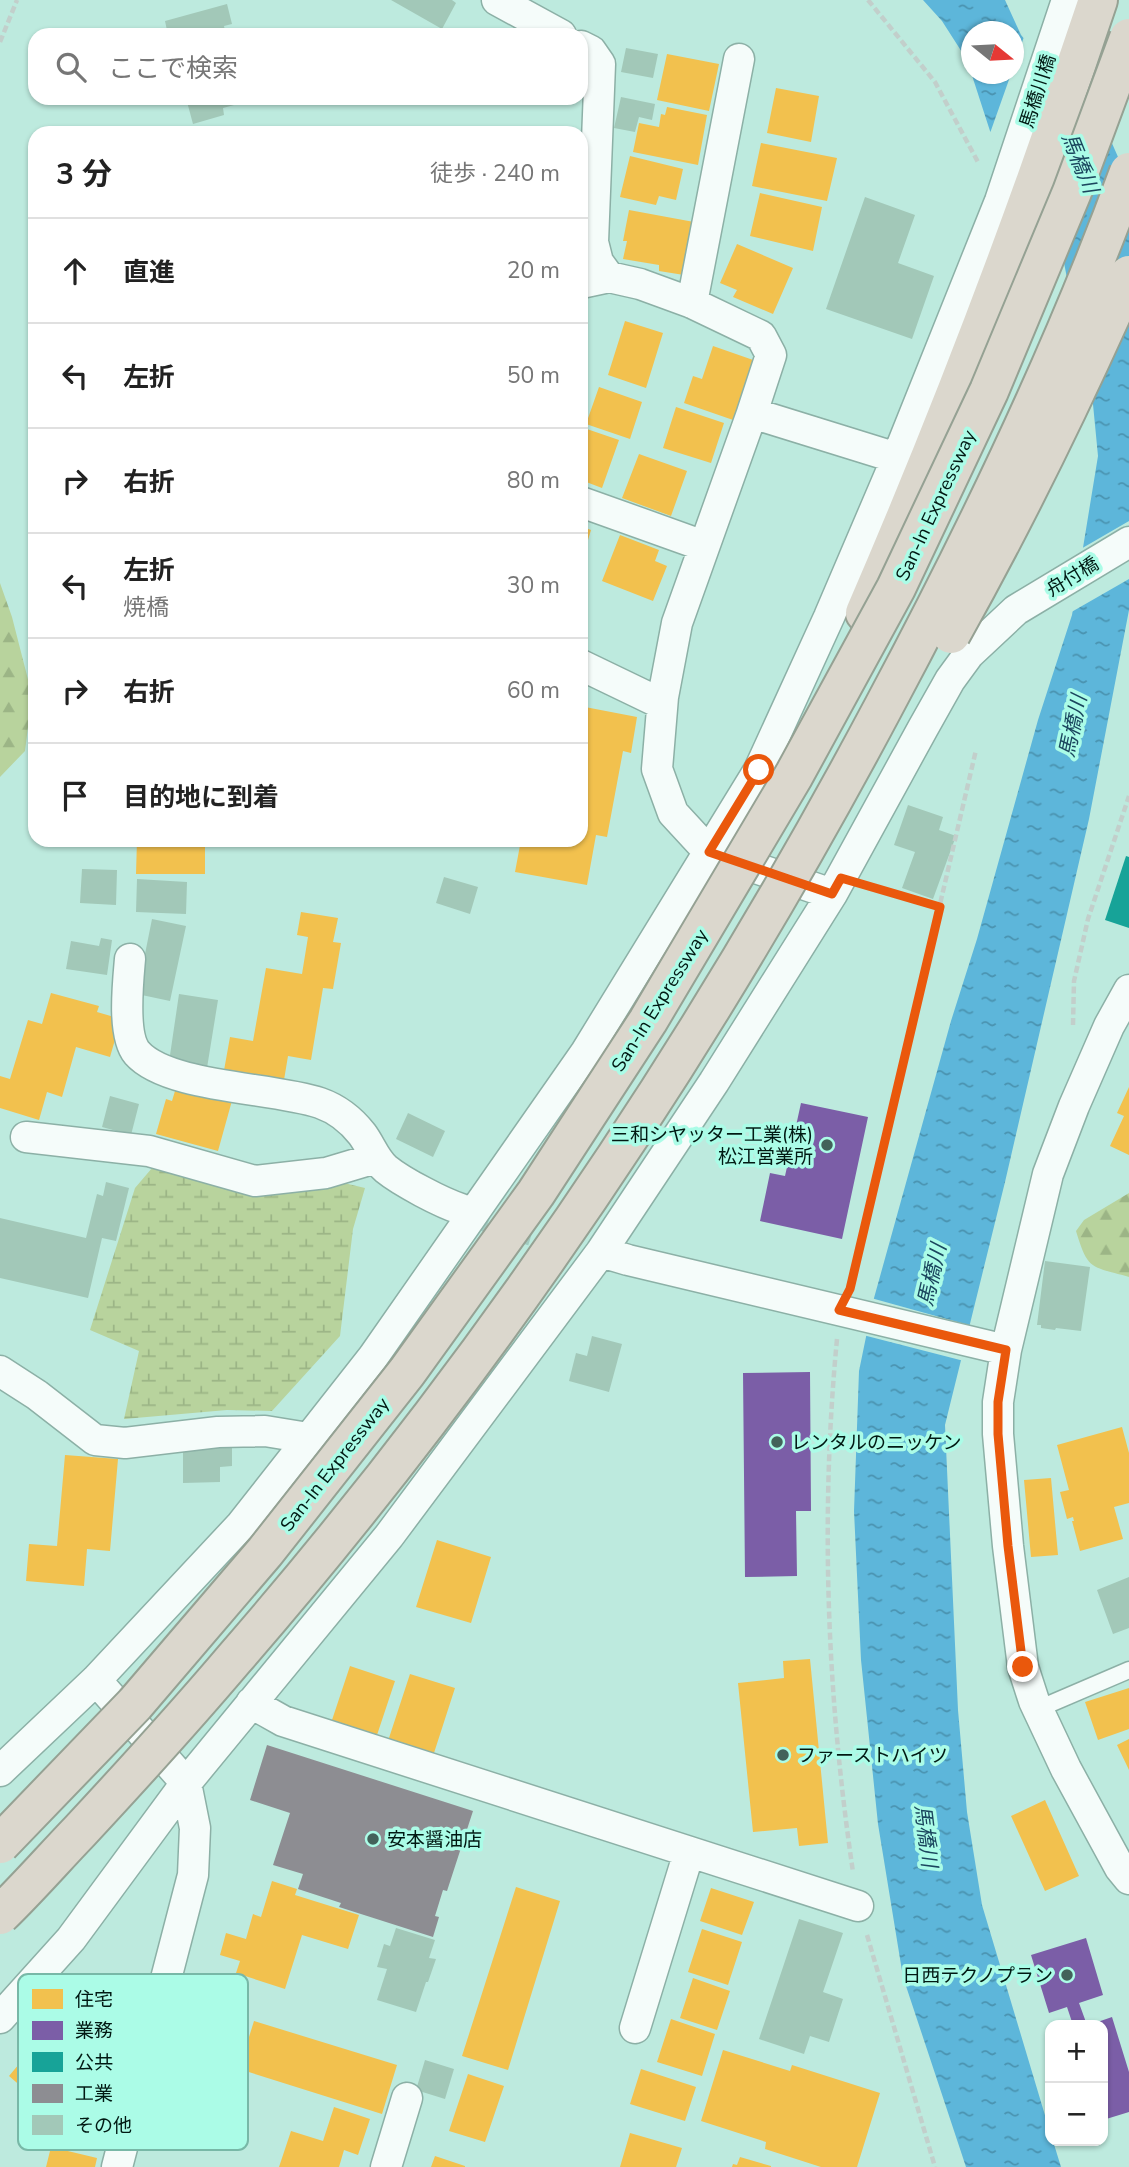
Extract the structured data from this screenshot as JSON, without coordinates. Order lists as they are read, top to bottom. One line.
{"streets":{"highway":["San-In Expressway"],"street":["馬橋川橋","舟付橋"]},"water":["馬橋川"],"places":["三和シヤッター工業(株) 松江営業所","レンタルのニッケン","ファーストハイツ","安本醤油店","日西テクノプラン"],"legend":["住宅","業務","公共","工業","その他"],"north":"right","page":{"search":"ここで検索","heading":["3 分","徒歩 · 240 m"],"list":[["直進","20 m"],["左折","50 m"],["右折","80 m"],["左折","焼橋","30 m"],["右折","60 m"],"目的地に到着"],"map_buttons":["+","−"]}}
